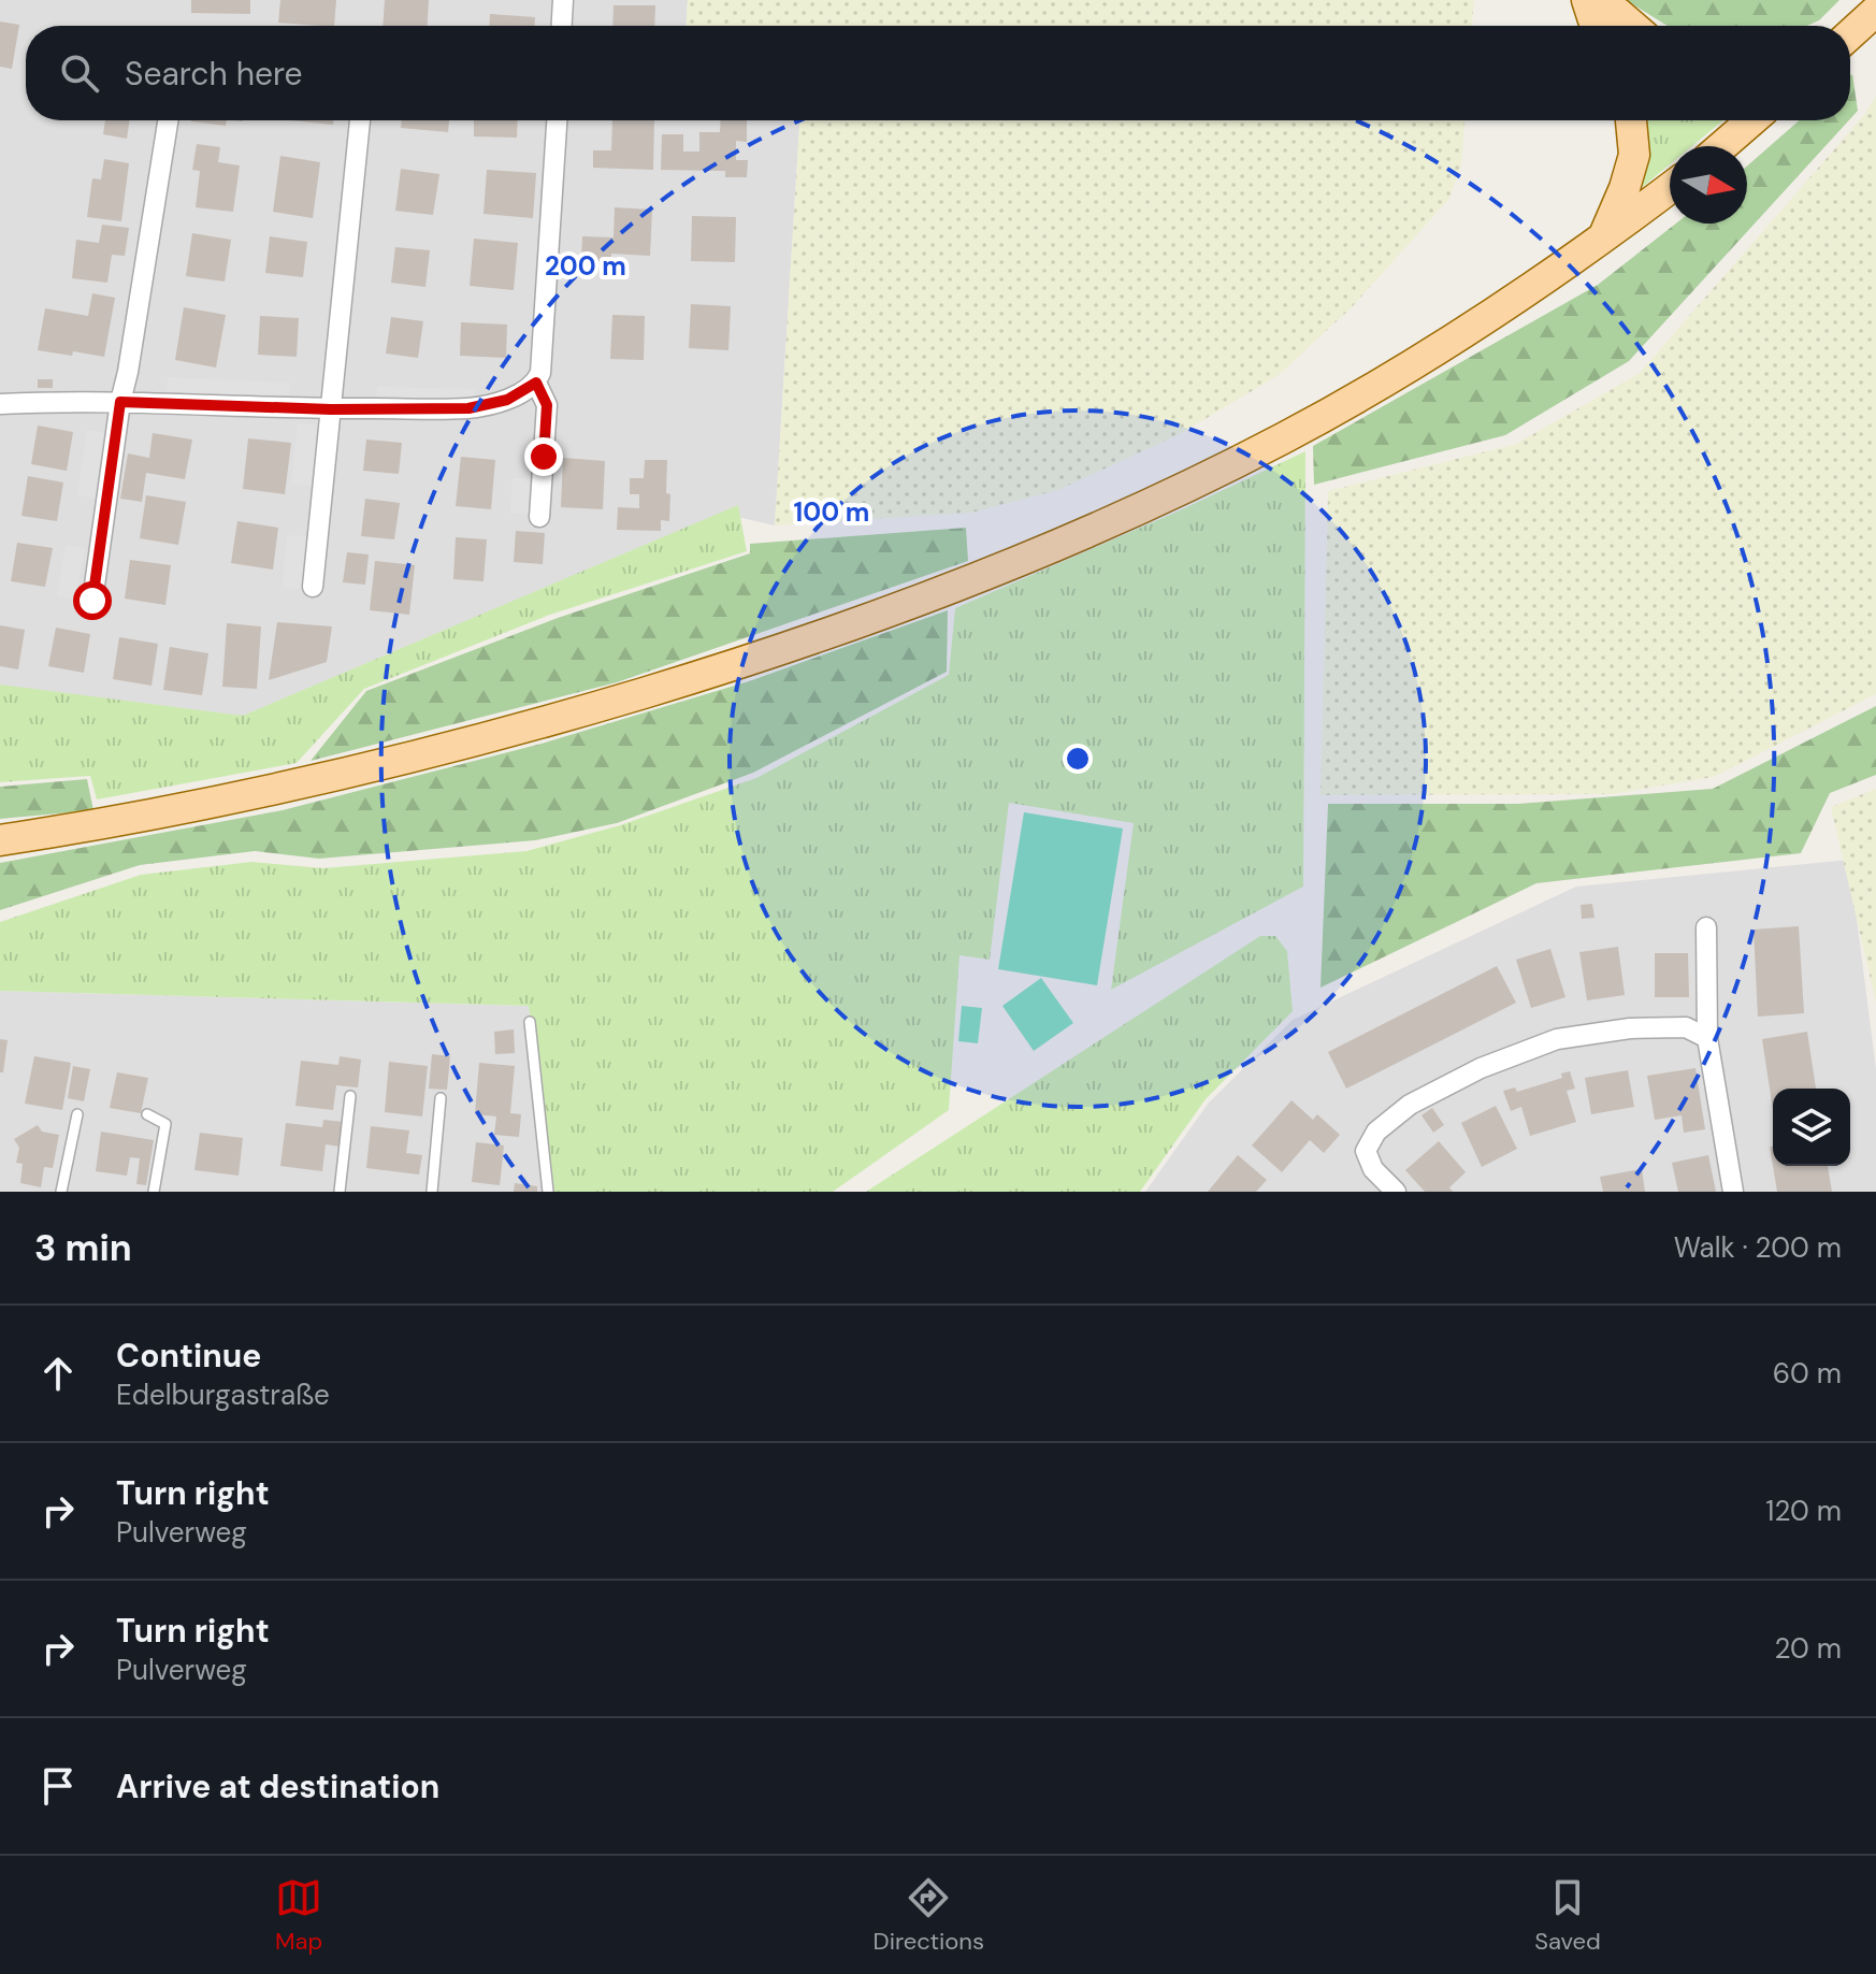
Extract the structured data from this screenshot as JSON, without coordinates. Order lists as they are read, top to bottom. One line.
{"north":"right","page":{"search":"Search here","heading":["3 min","Walk · 200 m"],"list":[["Continue","Edelburgastraße","60 m"],["Turn right","Pulverweg","120 m"],["Turn right","Pulverweg","20 m"],"Arrive at destination"],"nav":["Map","Directions","Saved"]},"rings":["200 m","100 m"]}
